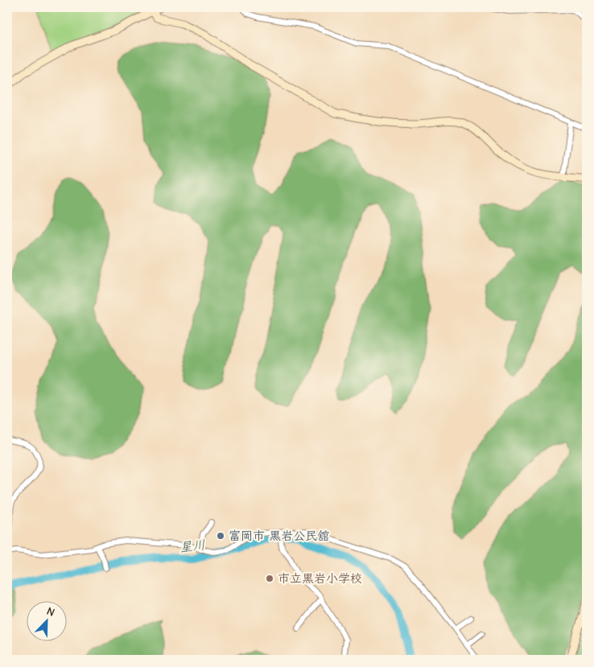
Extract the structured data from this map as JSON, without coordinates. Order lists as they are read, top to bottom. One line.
{"water":["星川"],"places":["富岡市 黒岩公民舘","市立黒岩小学校"],"north":"top right"}
